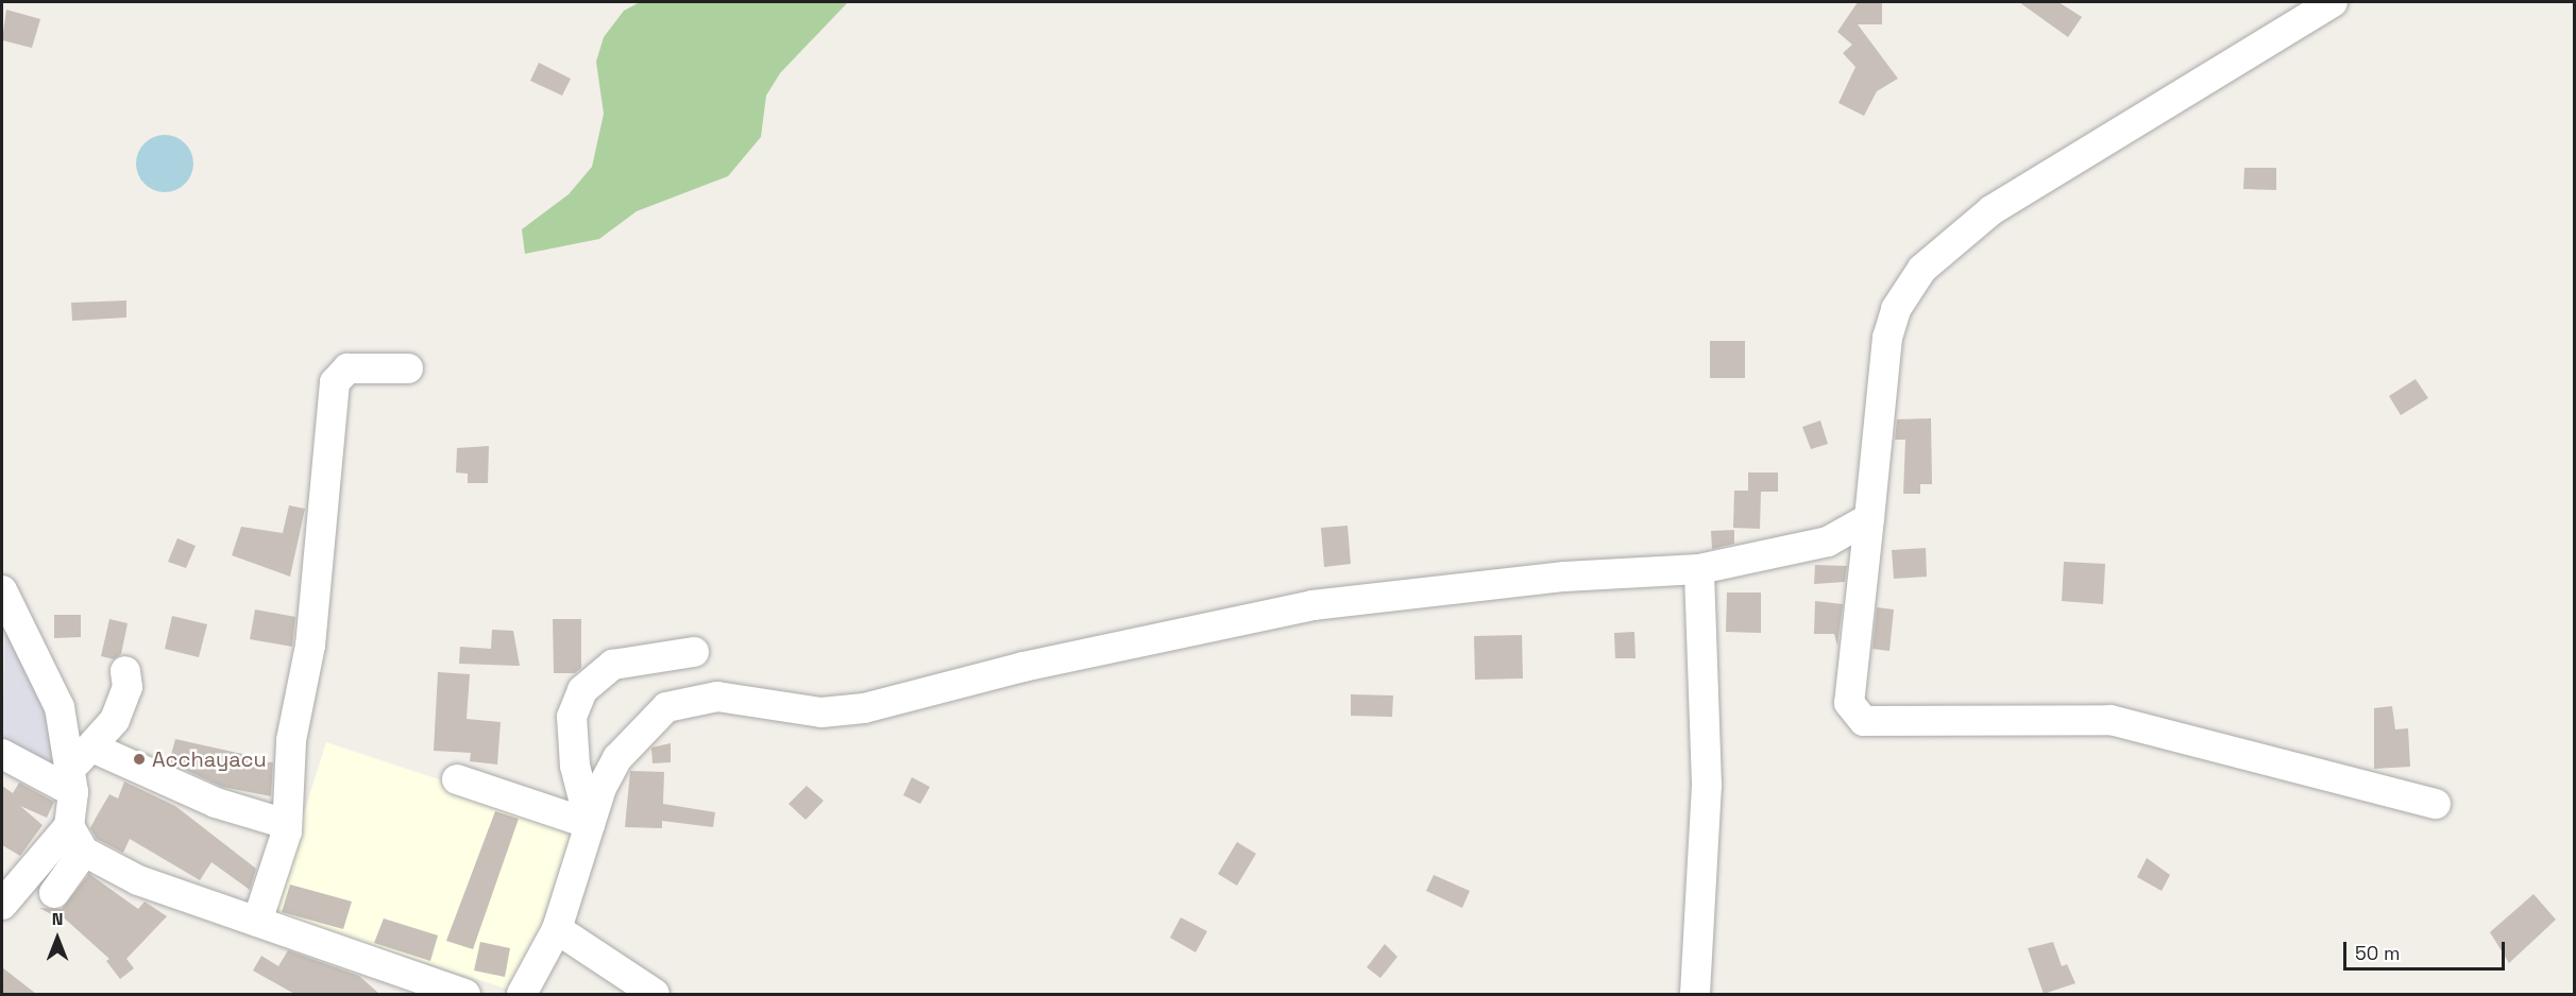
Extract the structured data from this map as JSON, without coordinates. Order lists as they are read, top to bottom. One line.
{"places":["Acchayacu"],"scale_bar":"50 m","north":"top"}
